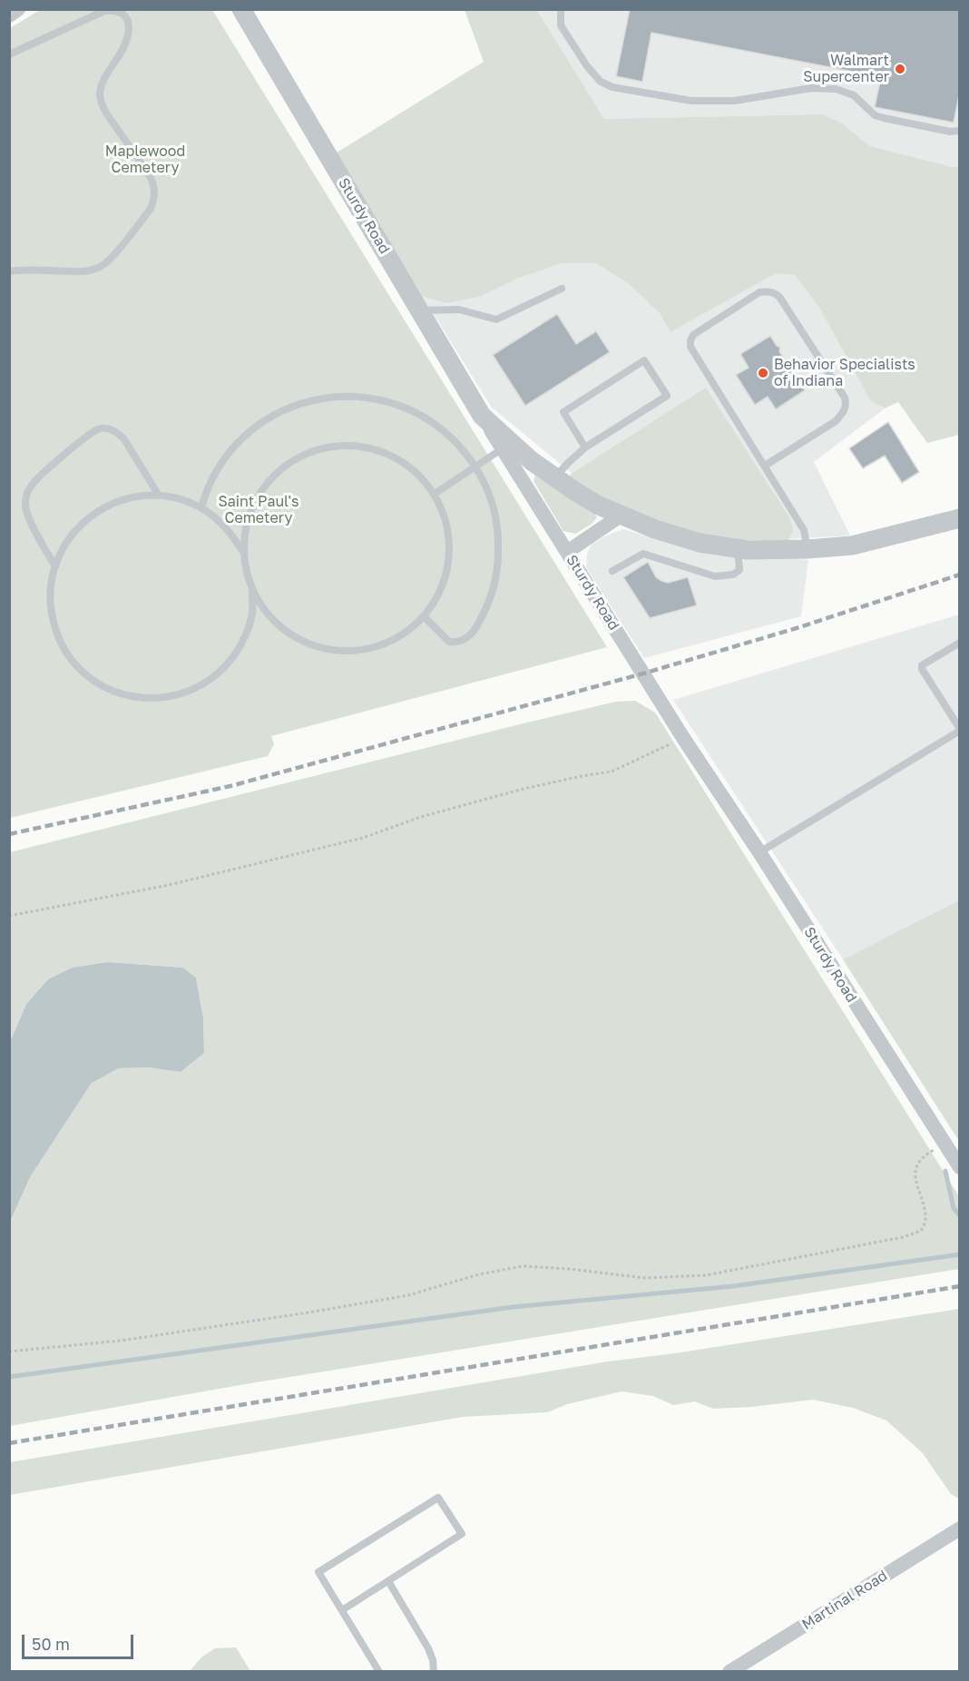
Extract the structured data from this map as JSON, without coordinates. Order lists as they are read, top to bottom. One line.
{"streets":{"street":["Sturdy Road","Martinal Road"]},"parks":["Maplewood Cemetery","Saint Paul's Cemetery"],"places":["Walmart Supercenter","Behavior Specialists of Indiana"],"scale_bar":"50 m"}
